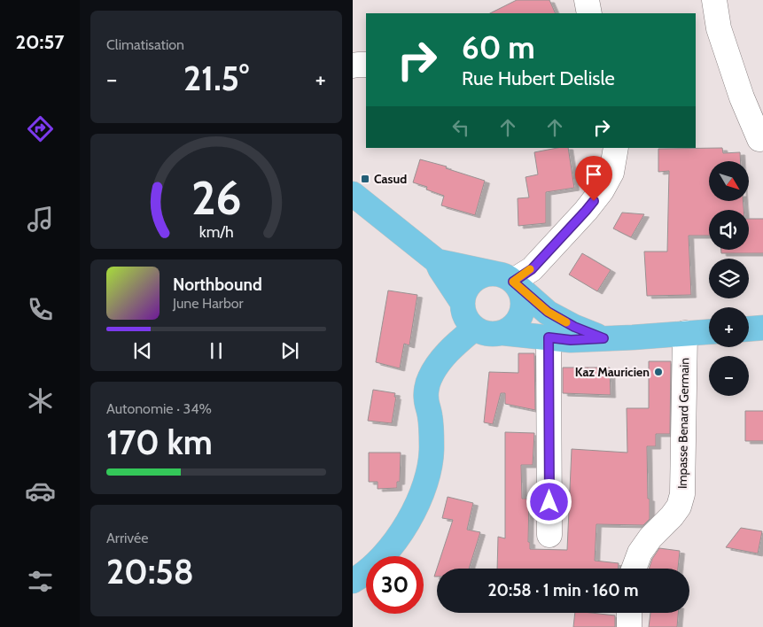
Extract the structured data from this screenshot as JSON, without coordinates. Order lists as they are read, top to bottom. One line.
{"streets":{"street":["Impasse Benard Germain"]},"places":{"transit":["Casud"],"other":["Kaz Mauricien"]},"north":"bottom right","page":{"tabs":"20:57","tile":["Climatisation",["Autonomie · 34%","170 km"],["Arrivée","20:58"]],"turn":["60 m","Rue Hubert Delisle"],"heat":["−","21.5°","+"],"map_buttons":["+","−"],"song":["Northbound","June Harbor"],"limit":"30","trip":"20:58 · 1 min · 160 m","gauge":["26","km/h"]}}
